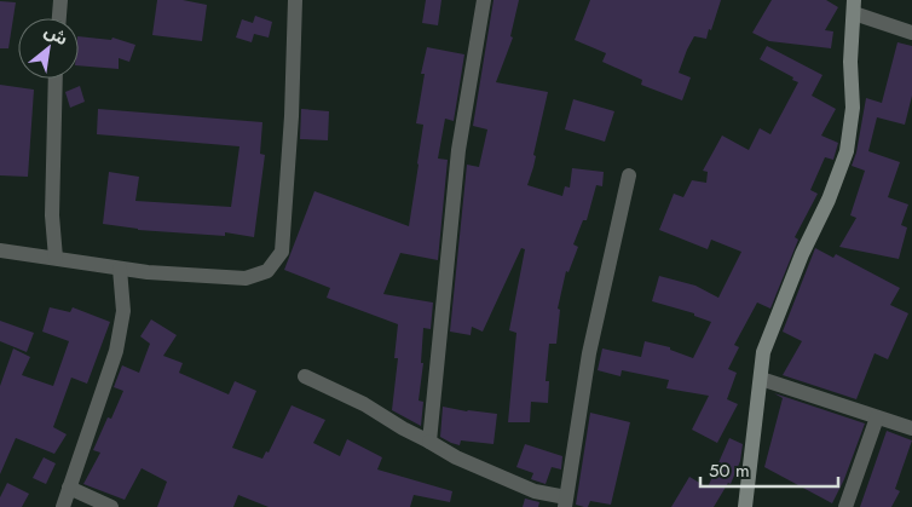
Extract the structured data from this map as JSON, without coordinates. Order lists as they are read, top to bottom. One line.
{"scale_bar":"50 m","north":"top right"}
